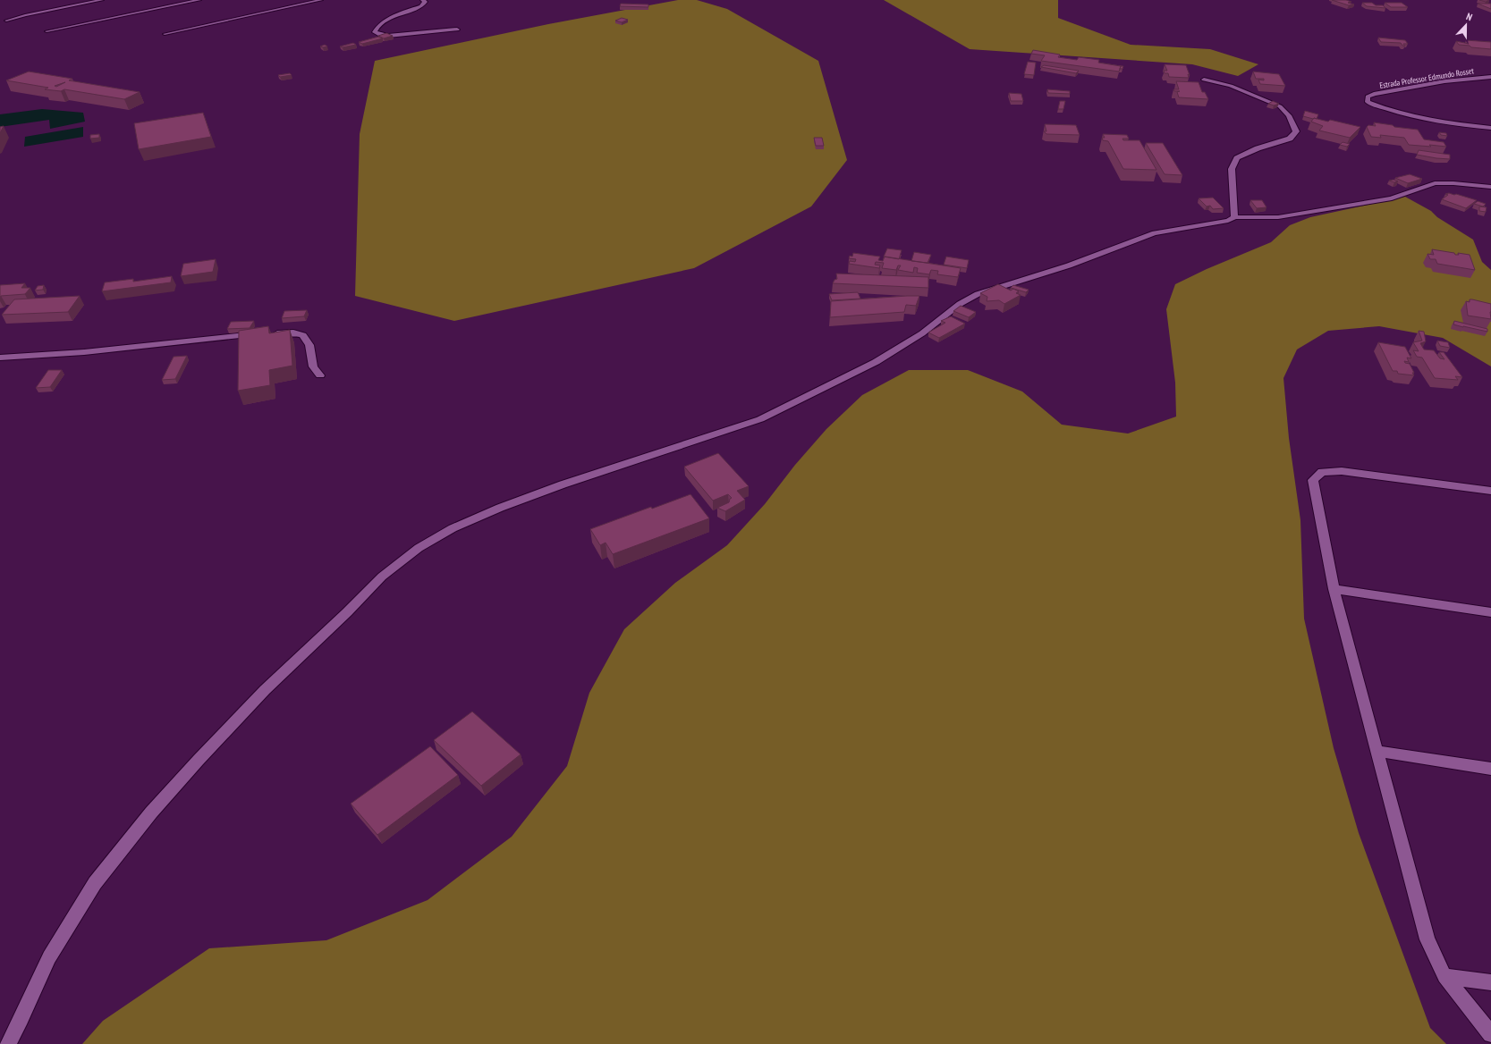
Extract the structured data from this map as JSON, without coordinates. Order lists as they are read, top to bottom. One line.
{"streets":{"street":["Estrada Professor Edmundo Rosset"]},"north":"top"}
